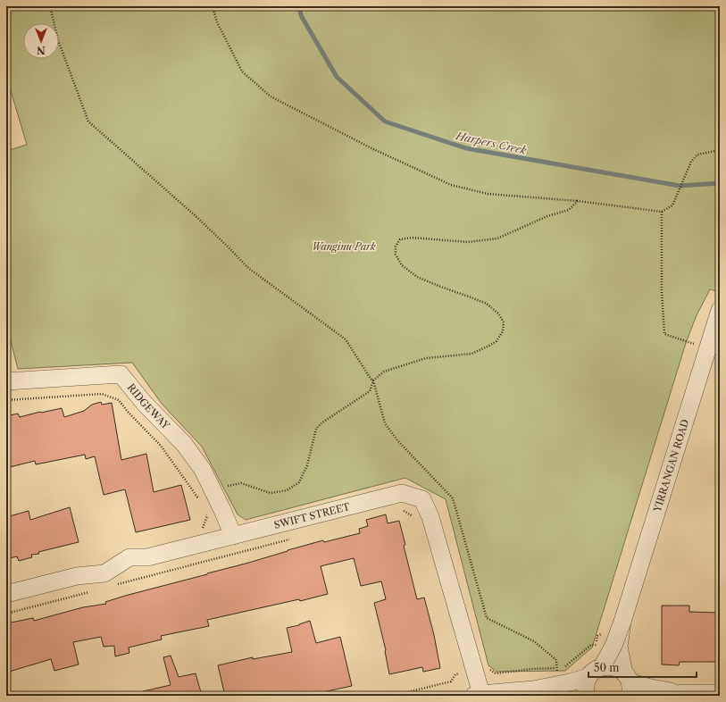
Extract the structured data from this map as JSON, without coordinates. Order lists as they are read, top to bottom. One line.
{"streets":{"street":["RIDGEWAY","YIRRANGAN ROAD","SWIFT STREET"]},"crossings":[["RIDGEWAY","SWIFT STREET"]],"water":["Harpers Creek"],"parks":["Wanginu Park"],"scale_bar":"50 m","north":"bottom"}
